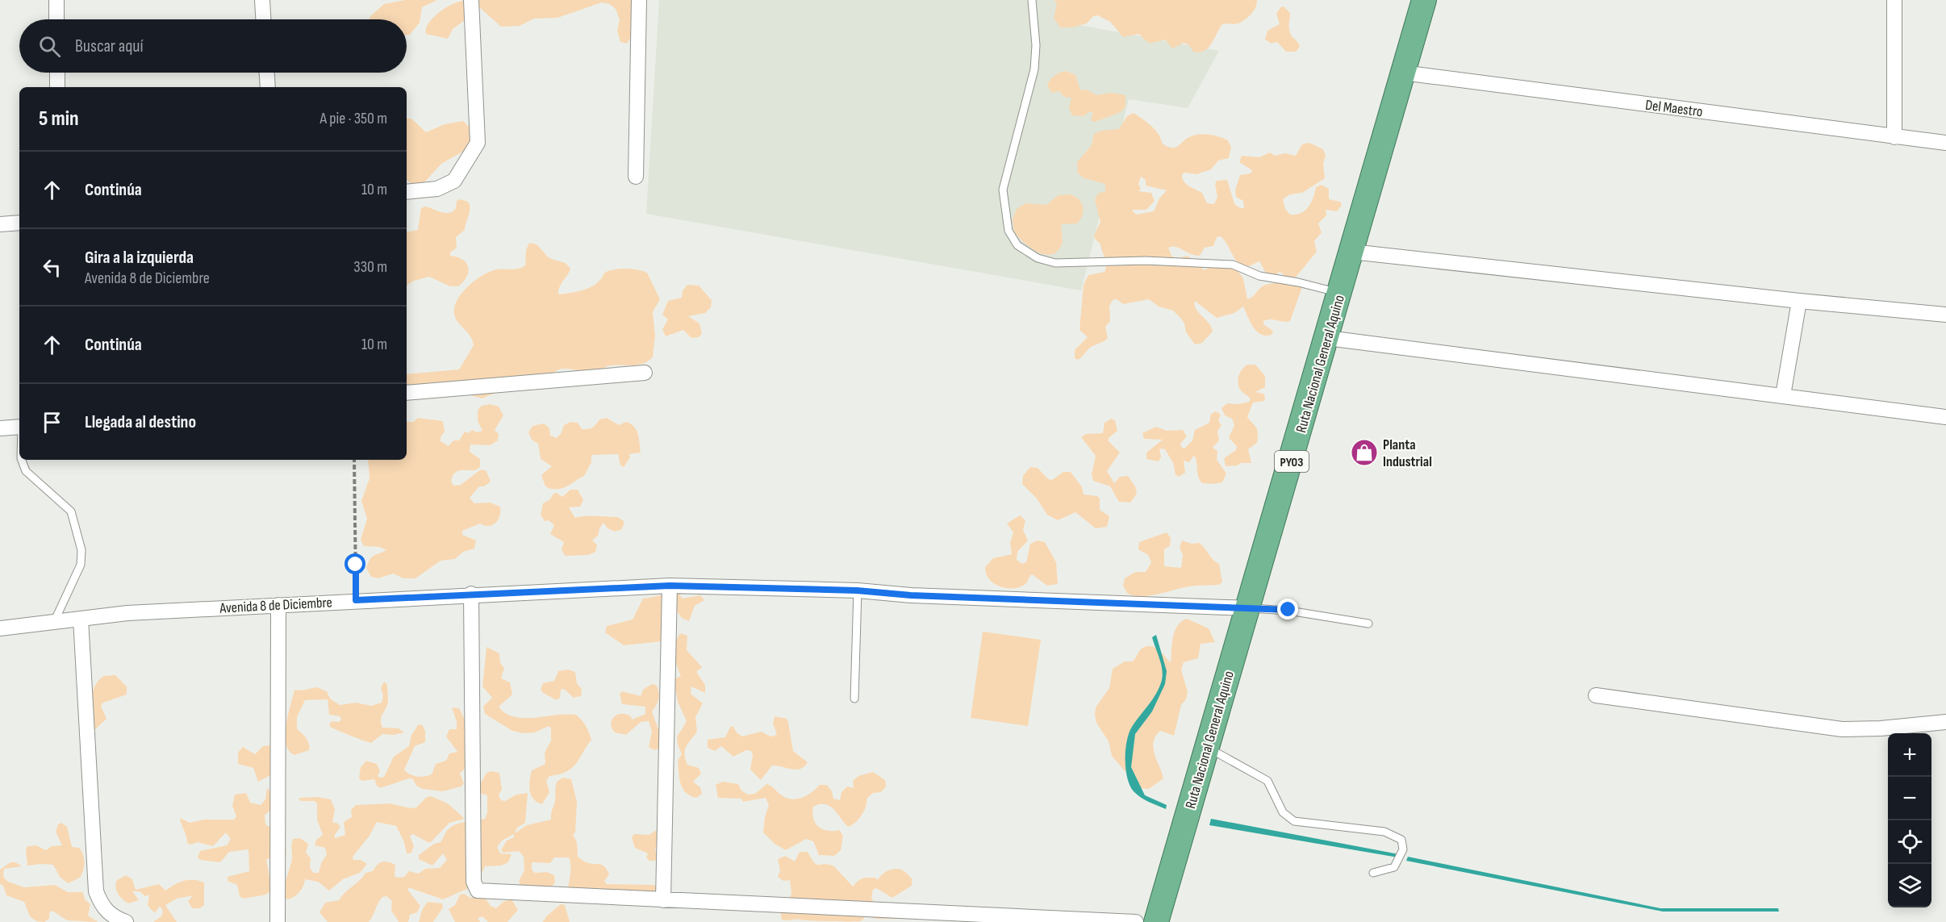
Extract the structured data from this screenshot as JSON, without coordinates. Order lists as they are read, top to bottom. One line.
{"streets":{"highway":["Ruta Nacional General Aquino","PY03"],"street":["Del Maestro","Avenida 8 de Diciembre"]},"crossings":[["Del Maestro","Ruta Nacional General Aquino"],["Ruta Nacional General Aquino","Avenida 8 de Diciembre"]],"places":{"shop":["Planta Industrial"]},"page":{"search":"Buscar aquí","heading":["5 min","A pie · 350 m"],"list":[["Continúa","10 m"],["Gira a la izquierda","Avenida 8 de Diciembre","330 m"],["Continúa","10 m"],"Llegada al destino"],"map_buttons":["+","−"]}}
